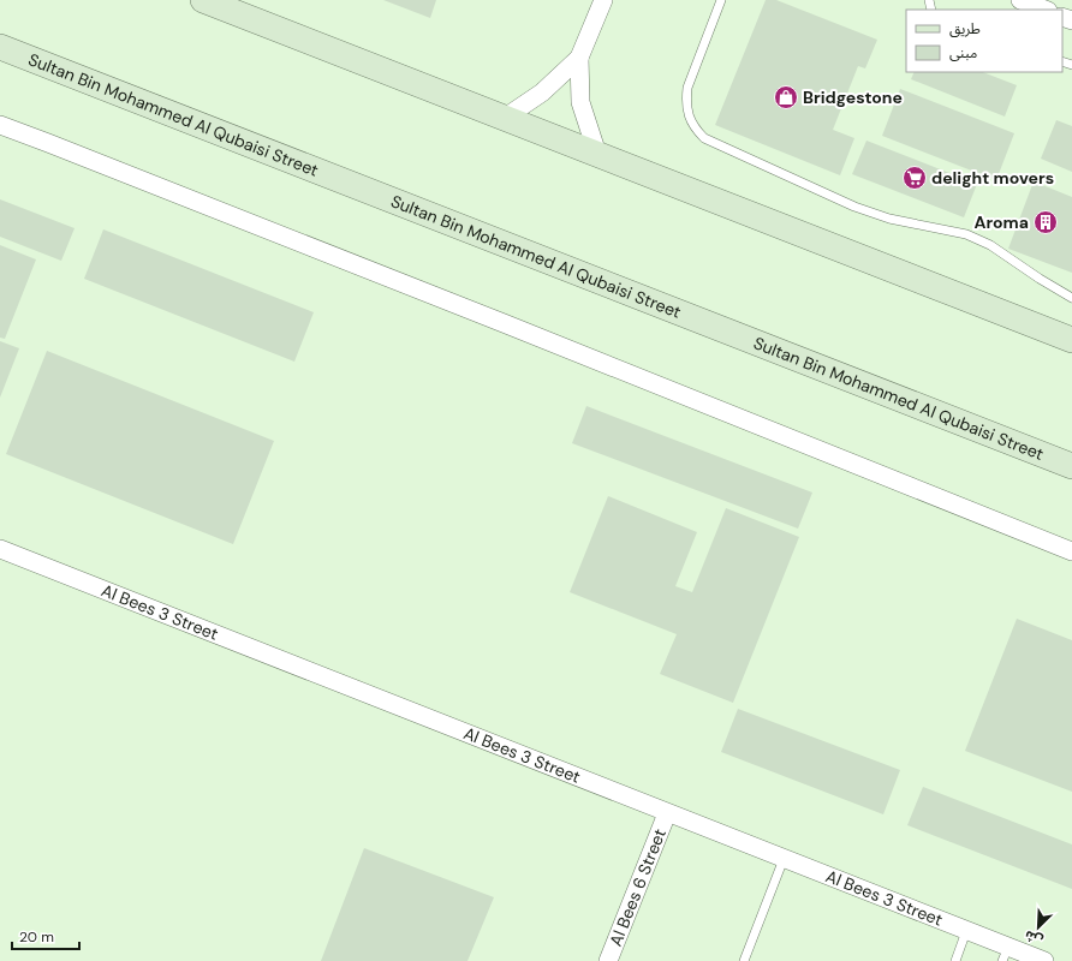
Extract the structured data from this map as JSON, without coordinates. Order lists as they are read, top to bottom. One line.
{"streets":{"main road":["Sultan Bin Mohammed Al Qubaisi Street"],"street":["Al Bees 3 Street","Al Bees 6 Street"]},"crossings":[["Al Bees 3 Street","Al Bees 6 Street"]],"places":{"shop":["Bridgestone"],"supermarket":["delight movers"],"building":["Aroma"]},"legend":["طريق","مبنى"],"scale_bar":"20 m","north":"bottom left"}
